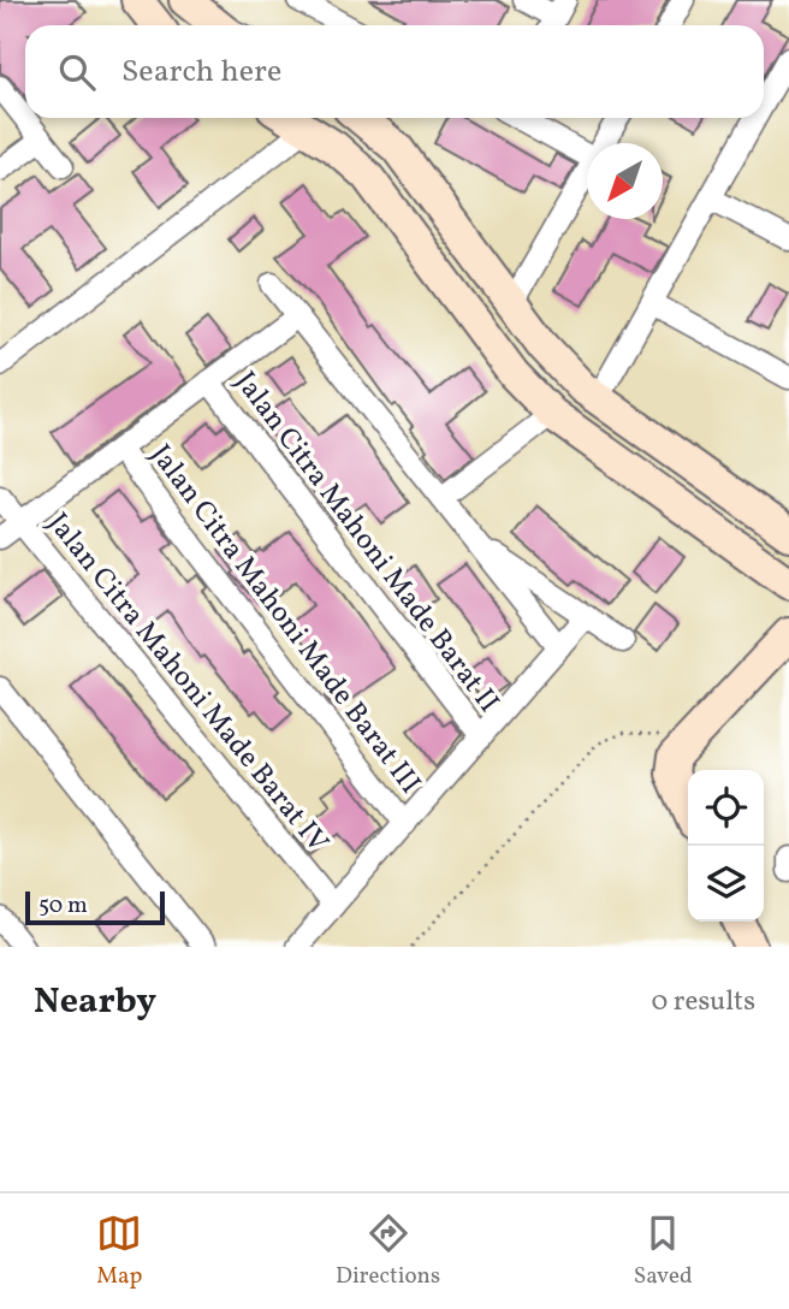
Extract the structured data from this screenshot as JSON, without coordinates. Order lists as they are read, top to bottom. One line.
{"streets":{"street":["Jalan Citra Mahoni Made Barat II","Jalan Citra Mahoni Made Barat III","Jalan Citra Mahoni Made Barat IV"]},"scale_bar":"50 m","north":"bottom left","page":{"search":"Search here","scale":"50 m","heading":["Nearby","0 results"],"nav":["Map","Directions","Saved"]}}
